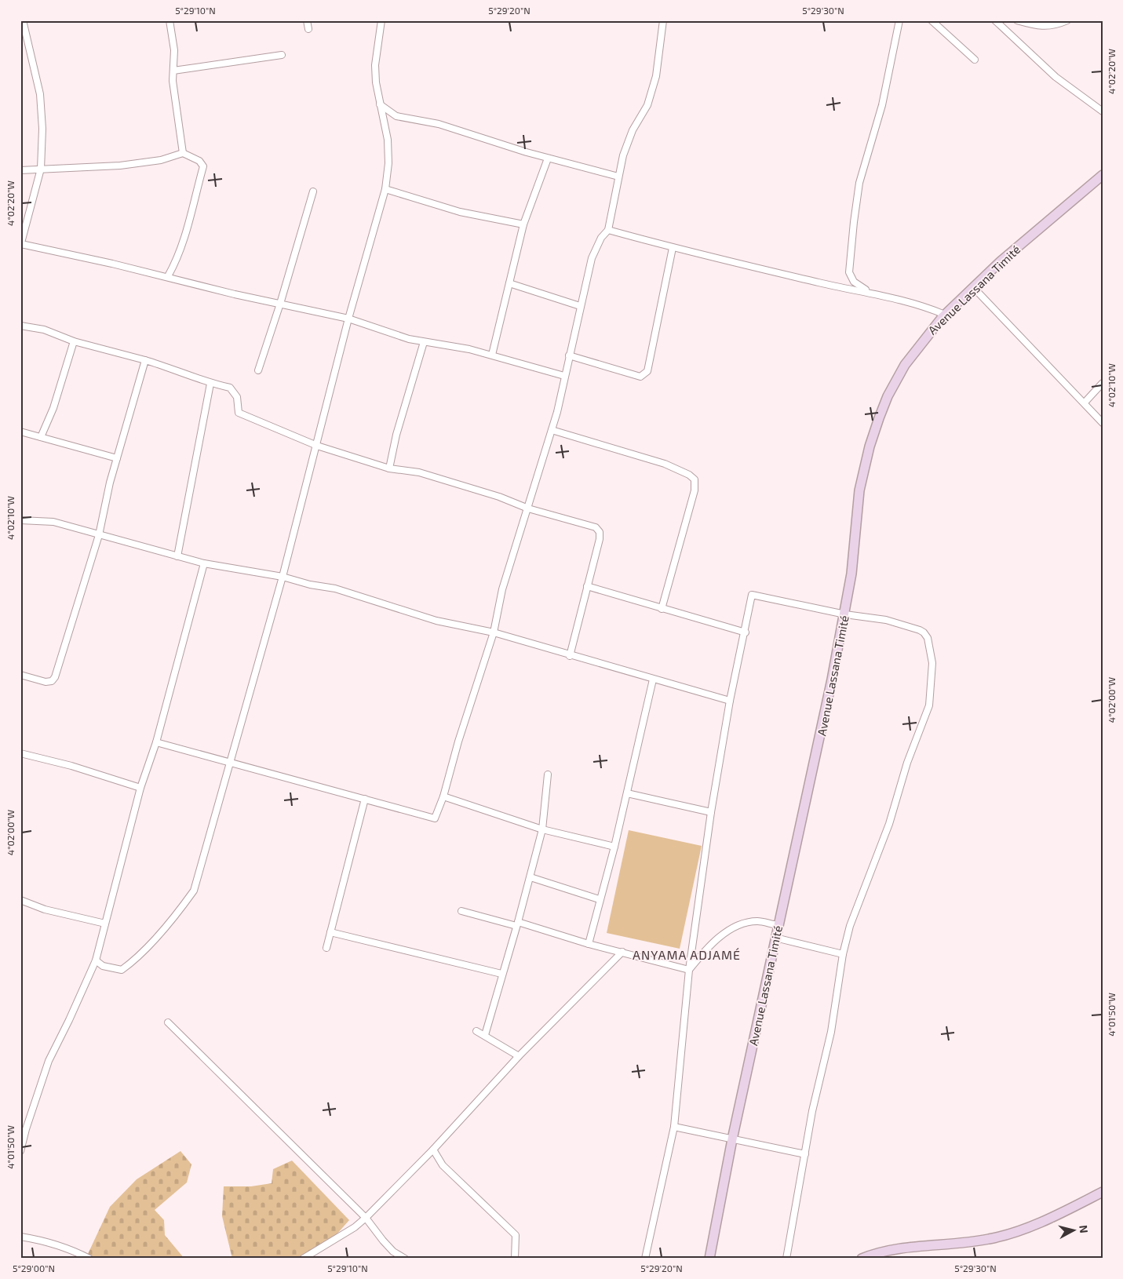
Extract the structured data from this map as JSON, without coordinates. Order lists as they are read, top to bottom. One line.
{"streets":{"street":["Avenue Lassana Timité"]},"districts":["ANYAMA ADJAMÉ"],"north":"right","coordinates":["5°29'10\"N","5°29'20\"N","5°29'30\"N","4°02'20\"W","4°02'10\"W","4°02'00\"W","4°01'50\"W","5°29'00\"N"]}
